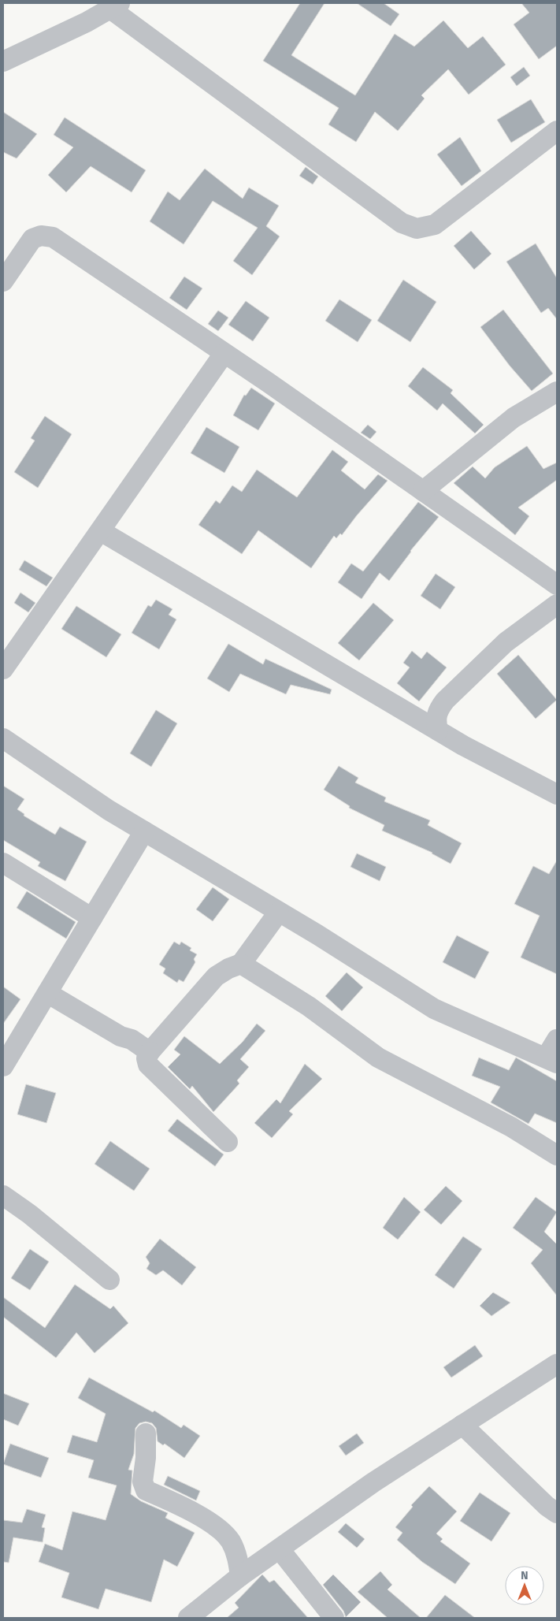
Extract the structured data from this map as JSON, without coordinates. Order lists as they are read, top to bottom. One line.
{"north":"top"}
